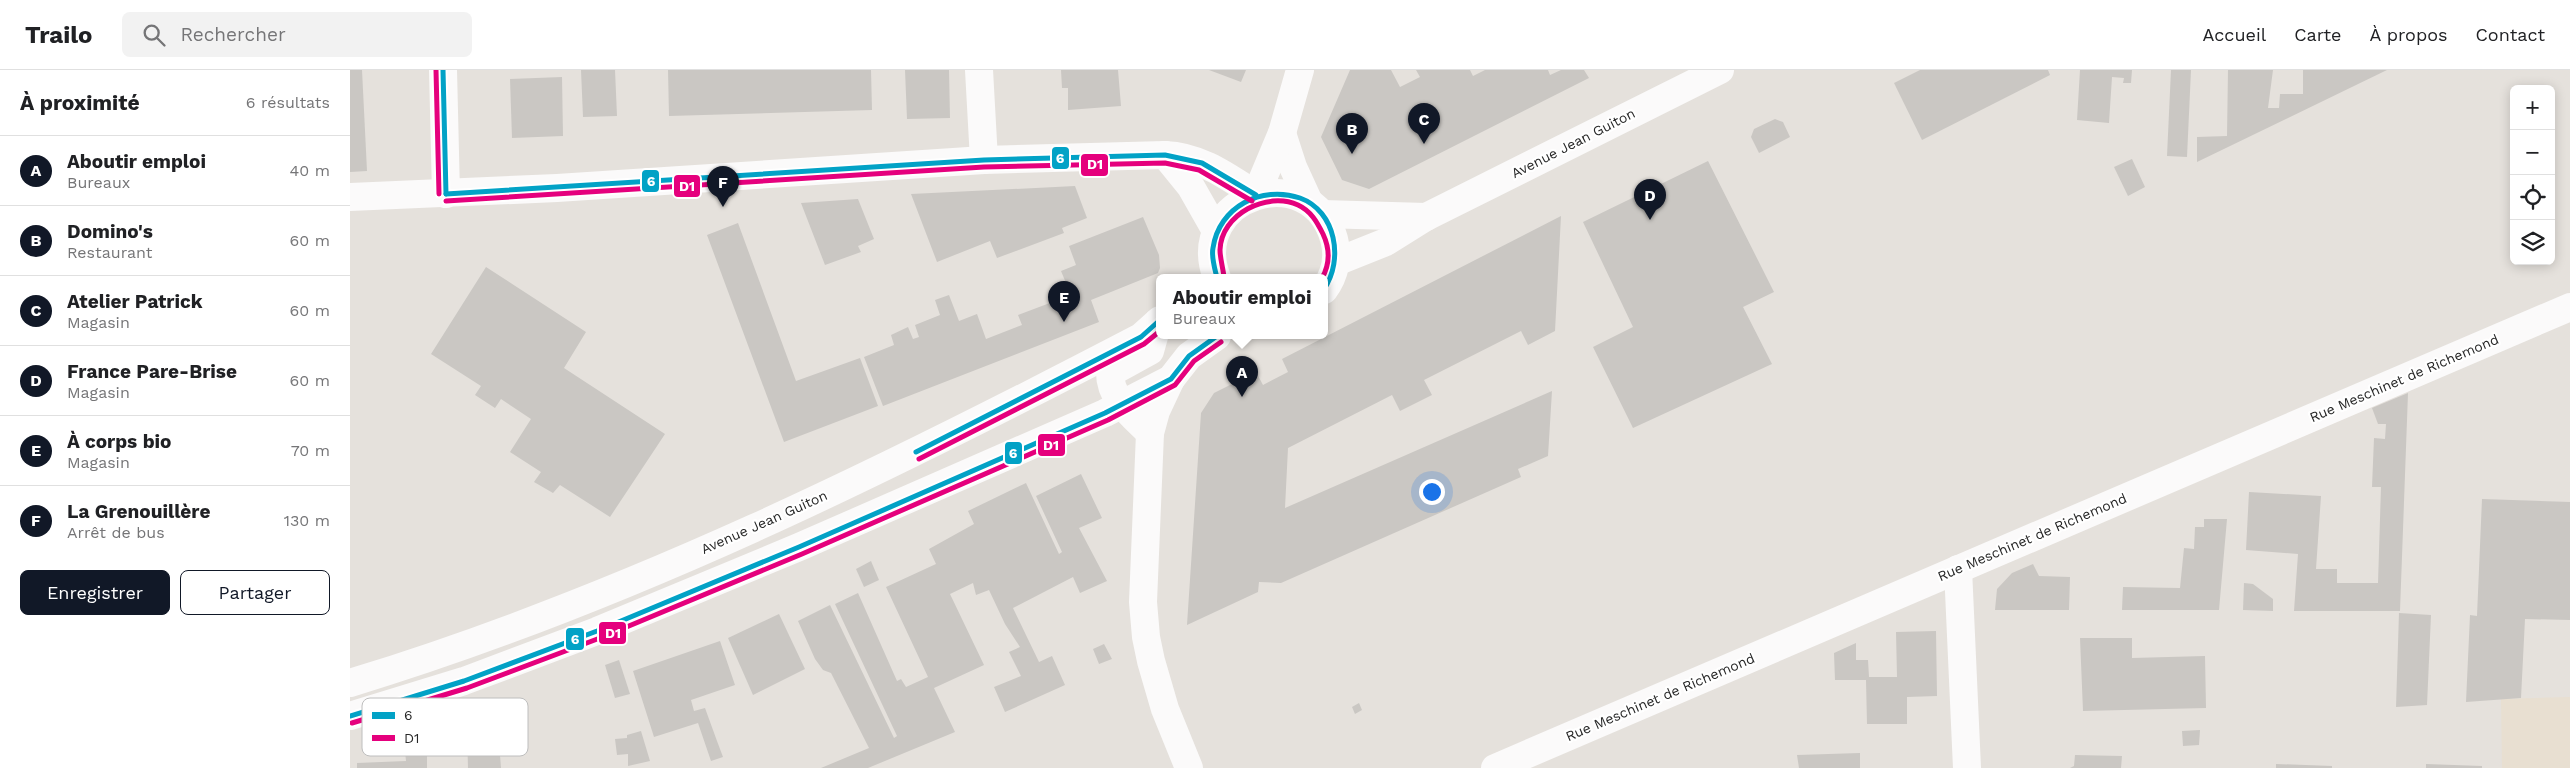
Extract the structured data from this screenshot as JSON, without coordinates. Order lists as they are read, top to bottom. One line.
{"streets":{"street":["Avenue Jean Guiton","Rue Meschinet de Richemond"]},"lines":["transit line 6","transit line D1"],"legend":["6","D1"],"page":{"header":"Trailo","search":"Rechercher","nav":["Accueil","Carte","À propos","Contact"],"heading":["À proximité","6 résultats"],"map_buttons":["+","−"],"pins":["C","B","F","D","E","A"],"list":[{"mark":"A","name":"Aboutir emploi","note":"Bureaux","value":"40 m"},{"mark":"B","name":"Domino's","note":"Restaurant","value":"60 m"},{"mark":"C","name":"Atelier Patrick","note":"Magasin","value":"60 m"},{"mark":"D","name":"France Pare-Brise","note":"Magasin","value":"60 m"},{"mark":"E","name":"À corps bio","note":"Magasin","value":"70 m"},{"mark":"F","name":"La Grenouillère","note":"Arrêt de bus","value":"130 m"}],"popup":["Aboutir emploi","Bureaux"],"buttons":["Enregistrer","Partager"]}}
